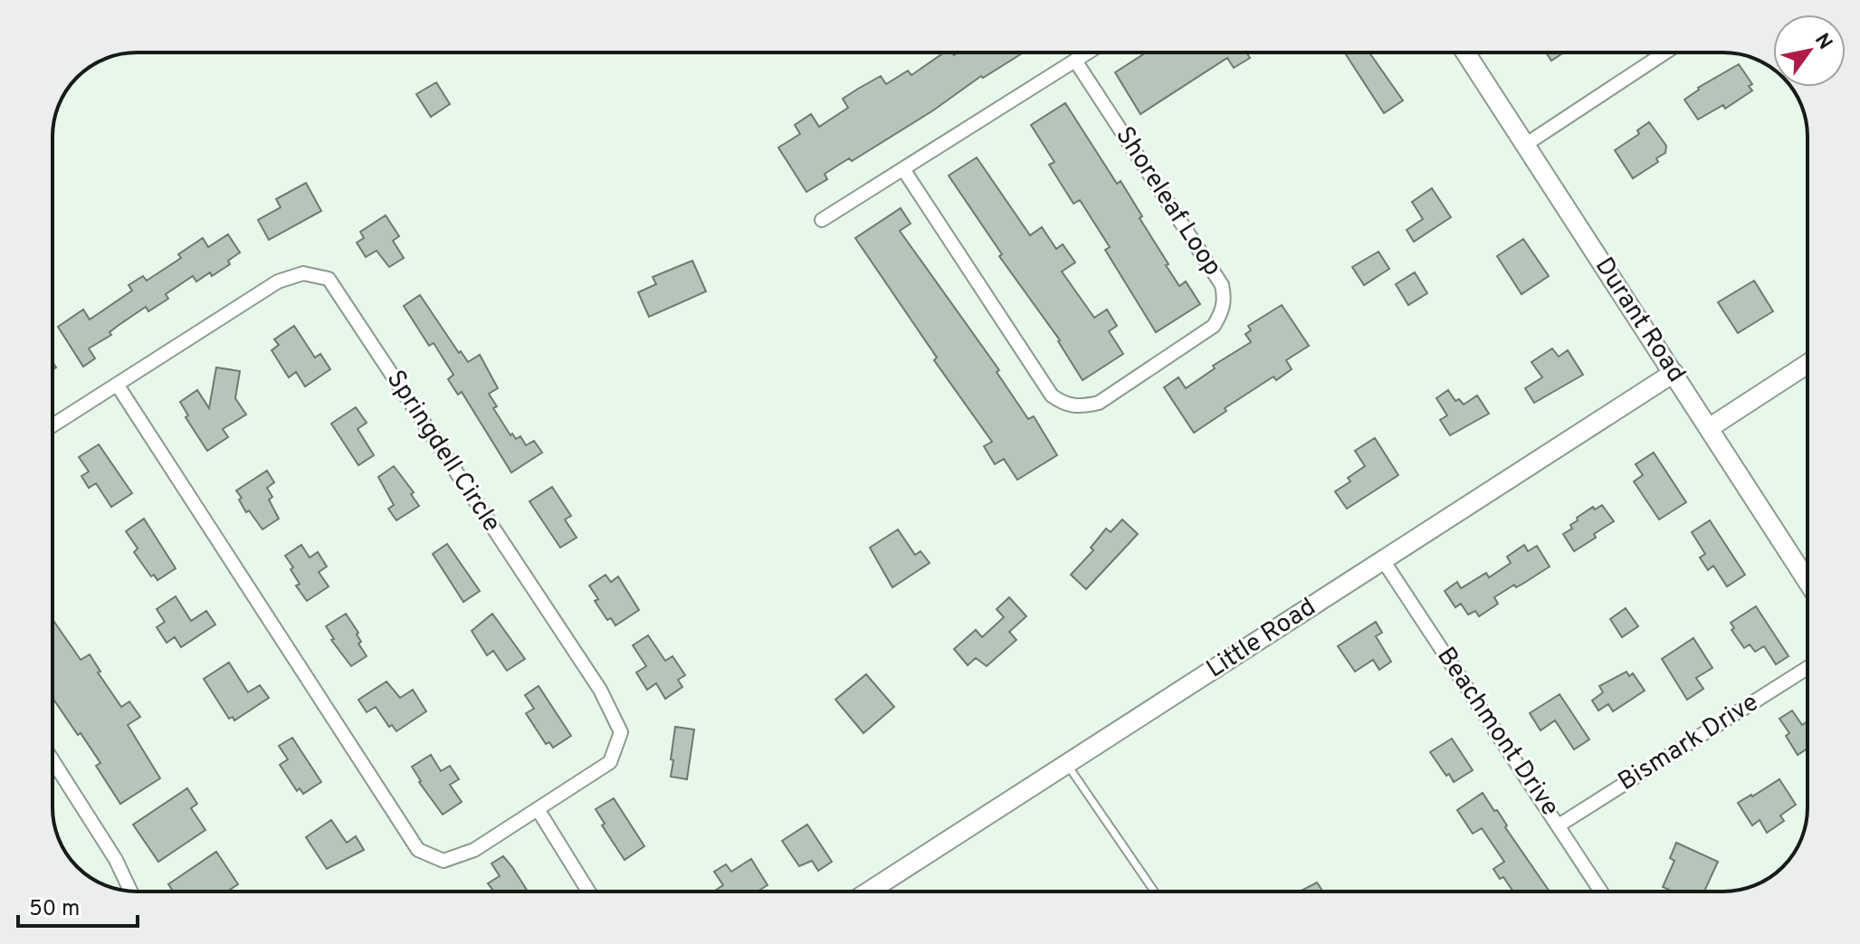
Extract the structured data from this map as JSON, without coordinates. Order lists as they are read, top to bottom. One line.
{"streets":{"street":["Shoreleaf Loop","Durant Road","Springdell Circle","Little Road","Beachmont Drive","Bismark Drive"]},"crossings":[["Durant Road","Little Road"],["Little Road","Beachmont Drive"],["Beachmont Drive","Bismark Drive"]],"scale_bar":"50 m","north":"top right"}
